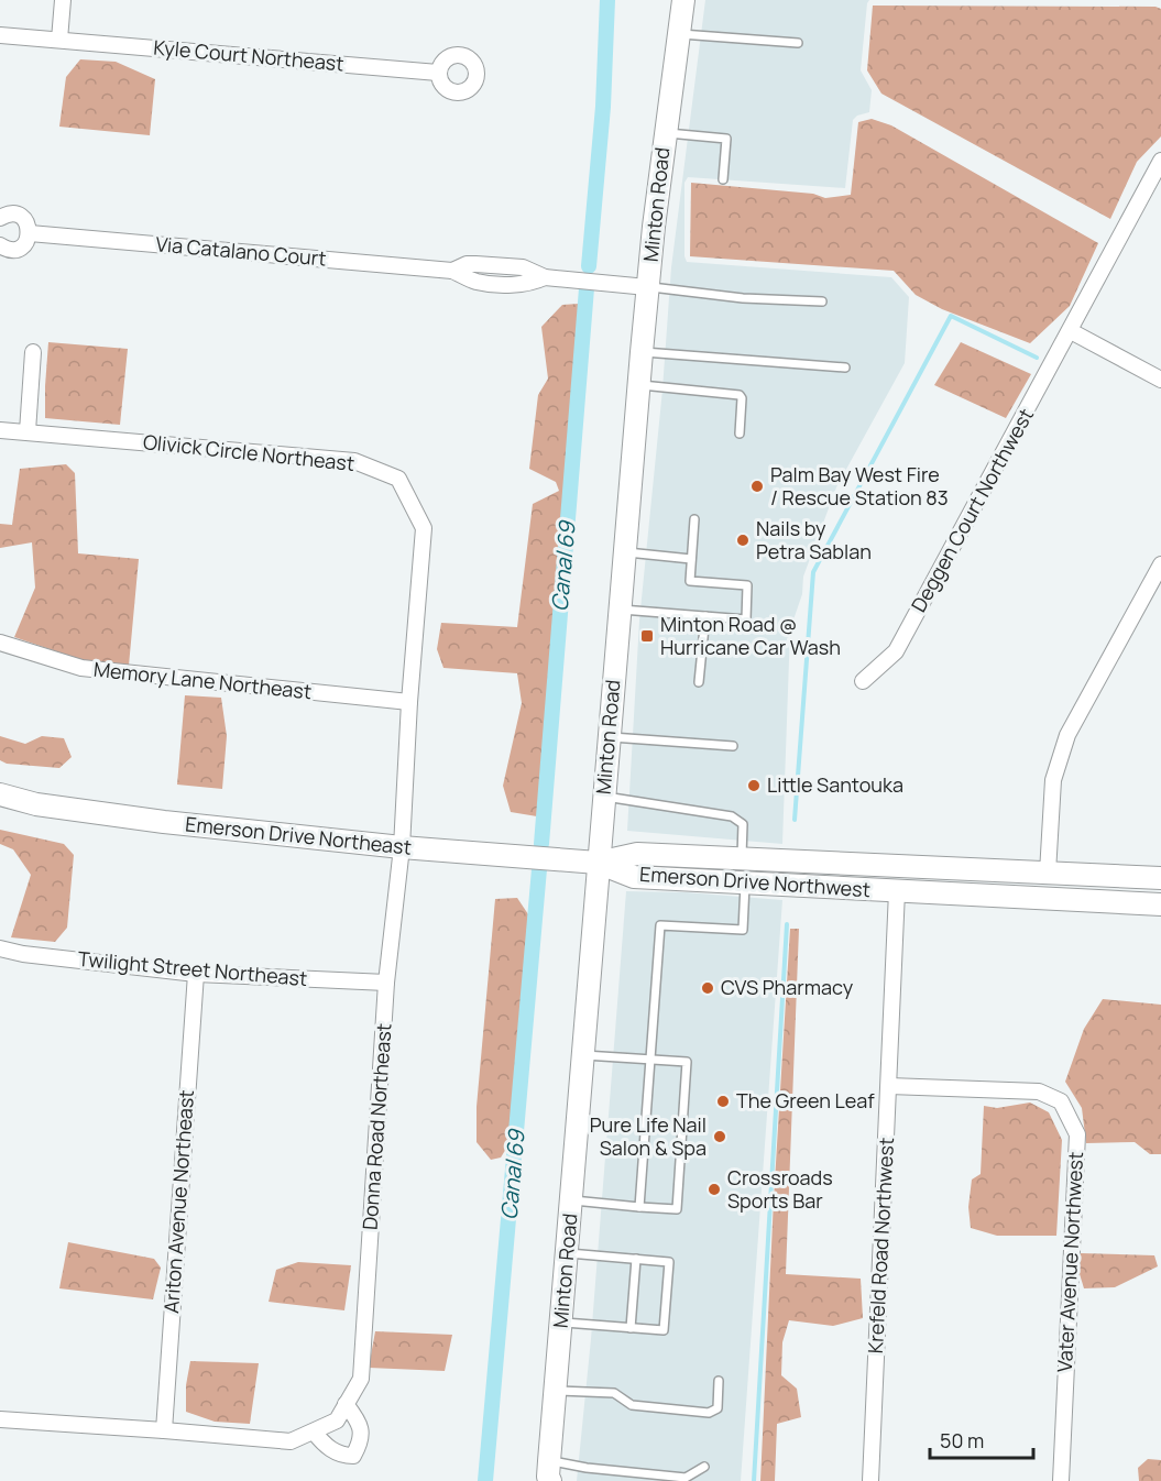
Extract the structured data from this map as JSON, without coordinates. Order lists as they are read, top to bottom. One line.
{"streets":{"street":["Kyle Court Northeast","Minton Road","Via Catalano Court","Olivick Circle Northeast","Deggen Court Northwest","Memory Lane Northeast","Emerson Drive Northeast","Emerson Drive Northwest","Twilight Street Northeast","Donna Road Northeast","Ariton Avenue Northeast","Krefeld Road Northwest","Vater Avenue Northwest"]},"crossings":[["Minton Road","Via Catalano Court"],["Minton Road","Emerson Drive Northeast"],["Minton Road","Emerson Drive Northwest"],["Olivick Circle Northeast","Memory Lane Northeast"],["Olivick Circle Northeast","Emerson Drive Northeast"],["Olivick Circle Northeast","Donna Road Northeast"],["Emerson Drive Northeast","Emerson Drive Northwest"],["Emerson Drive Northeast","Donna Road Northeast"],["Emerson Drive Northwest","Krefeld Road Northwest"],["Twilight Street Northeast","Donna Road Northeast"],["Twilight Street Northeast","Ariton Avenue Northeast"],["Donna Road Northeast","Ariton Avenue Northeast"],["Krefeld Road Northwest","Vater Avenue Northwest"]],"water":["Canal 69"],"places":{"other":["Palm Bay West Fire / Rescue Station 83","Nails by Petra Sablan","Little Santouka","CVS Pharmacy","The Green Leaf","Pure Life Nail Salon & Spa","Crossroads Sports Bar"],"transit":["Minton Road @ Hurricane Car Wash"]},"scale_bar":"50 m"}
